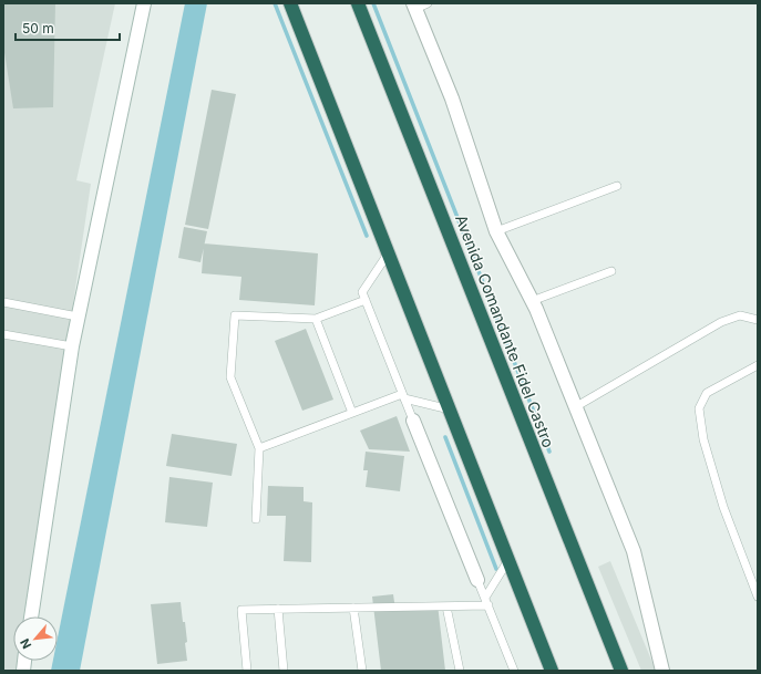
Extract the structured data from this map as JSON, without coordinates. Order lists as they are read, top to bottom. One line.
{"streets":{"highway":["Avenida Comandante Fidel Castro"]},"scale_bar":"50 m","north":"bottom left"}
